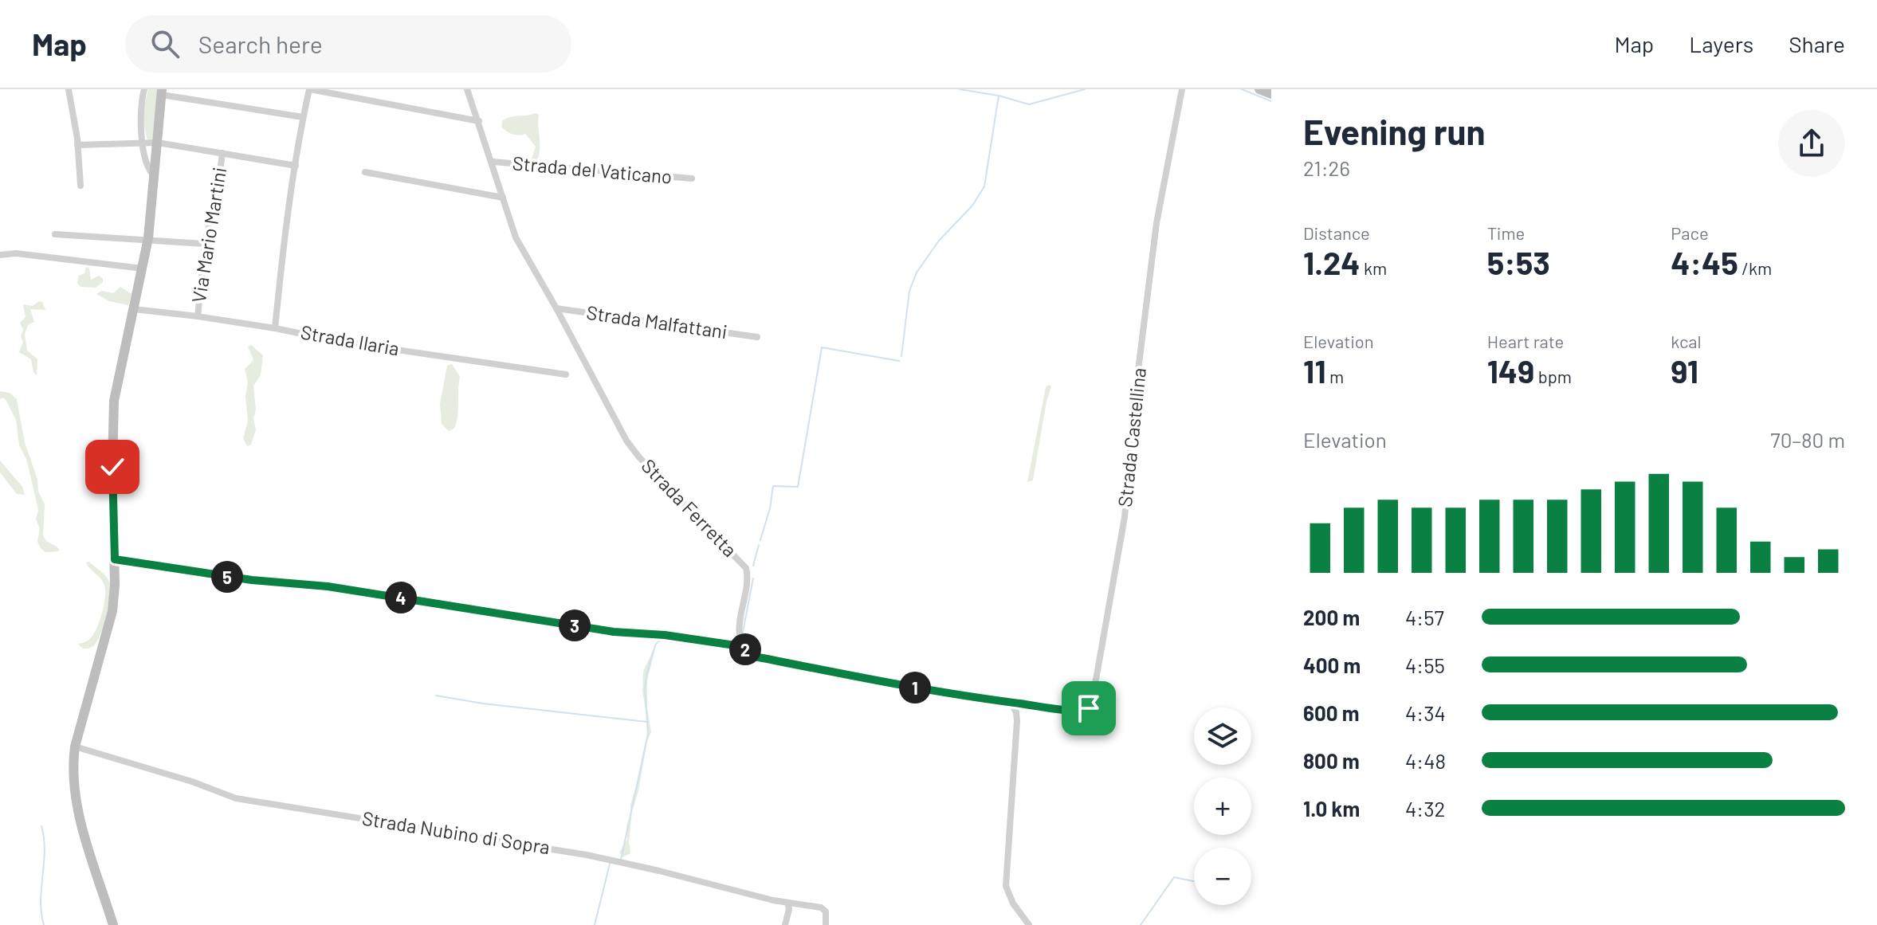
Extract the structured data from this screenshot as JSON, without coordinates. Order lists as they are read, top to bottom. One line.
{"streets":{"street":["Strada del Vaticano","Via Mario Martini","Strada Malfattani","Strada Ilaria","Strada Castellina","Strada Ferretta","Strada Nubino di Sopra"]},"crossings":[["Strada del Vaticano","Strada Ferretta"],["Via Mario Martini","Strada Ilaria"],["Strada Malfattani","Strada Ferretta"]],"page":{"header":"Map","search":"Search here","nav":["Map","Layers","Share"],"heading":["Evening run","21:26"],"stats":[["Distance","1.24 km"],["Time","5:53"],["Pace","4:45 /km"],["Elevation","11 m"],["Heart rate","149 bpm"],["kcal","91"]],"chart":["Elevation","70–80 m"],"pins":["5","4","3","2","1"],"list":[{"name":"200 m","note":"4:57"},{"name":"400 m","note":"4:55"},{"name":"600 m","note":"4:34"},{"name":"800 m","note":"4:48"},{"name":"1.0 km","note":"4:32"}],"map_buttons":["+","−"]}}
